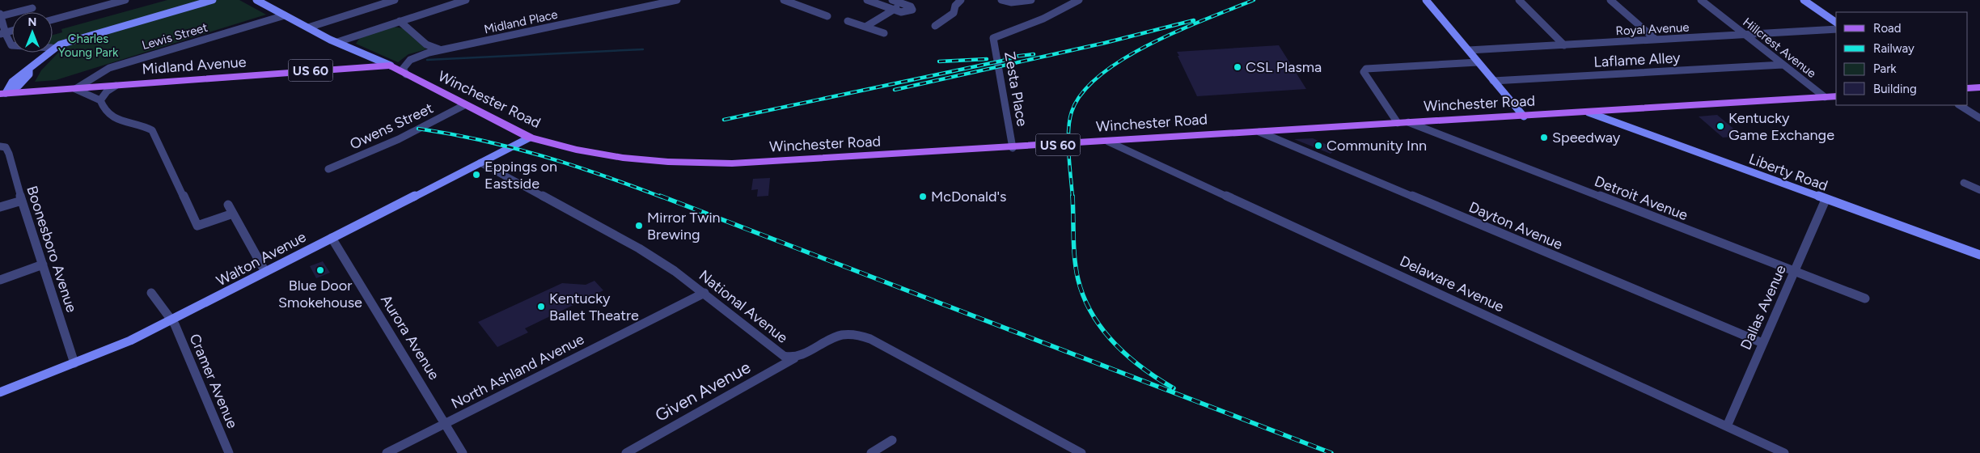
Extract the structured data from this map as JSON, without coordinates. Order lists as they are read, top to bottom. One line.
{"streets":{"main road":["Midland Avenue","US 60","Winchester Road"],"street":["Midland Place","Royal Avenue","Lewis Street","Hillcrest Avenue","Laflame Alley","Zesta Place","Owens Street","Liberty Road","Detroit Avenue","Dayton Avenue","Boonesboro Avenue","Walton Avenue","Delaware Avenue","National Avenue","Dallas Avenue","Aurora Avenue","North Ashland Avenue","Cramer Avenue","Given Avenue"]},"crossings":[["Midland Place","Winchester Road"],["Royal Avenue","Hillcrest Avenue"],["Lewis Street","Midland Avenue"],["Hillcrest Avenue","Laflame Alley"],["Hillcrest Avenue","Winchester Road"],["Midland Avenue","Winchester Road"],["Zesta Place","Winchester Road"],["Winchester Road","Owens Street"],["Winchester Road","Liberty Road"],["Winchester Road","Detroit Avenue"],["Winchester Road","Dayton Avenue"],["Winchester Road","Walton Avenue"],["Winchester Road","Delaware Avenue"],["Liberty Road","Dallas Avenue"],["Detroit Avenue","Dallas Avenue"],["Dayton Avenue","Dallas Avenue"],["Boonesboro Avenue","Walton Avenue"],["Walton Avenue","National Avenue"],["Walton Avenue","Aurora Avenue"],["Walton Avenue","Cramer Avenue"],["Delaware Avenue","Dallas Avenue"],["National Avenue","North Ashland Avenue"],["National Avenue","Given Avenue"],["Aurora Avenue","North Ashland Avenue"]],"parks":["Charles Young Park"],"places":["CSL Plasma","Kentucky Game Exchange","Speedway","Community Inn","Eppings on Eastside","McDonald's","Mirror Twin Brewing","Blue Door Smokehouse","Kentucky Ballet Theatre"],"legend":["Road","Railway","Park","Building"],"north":"top"}
